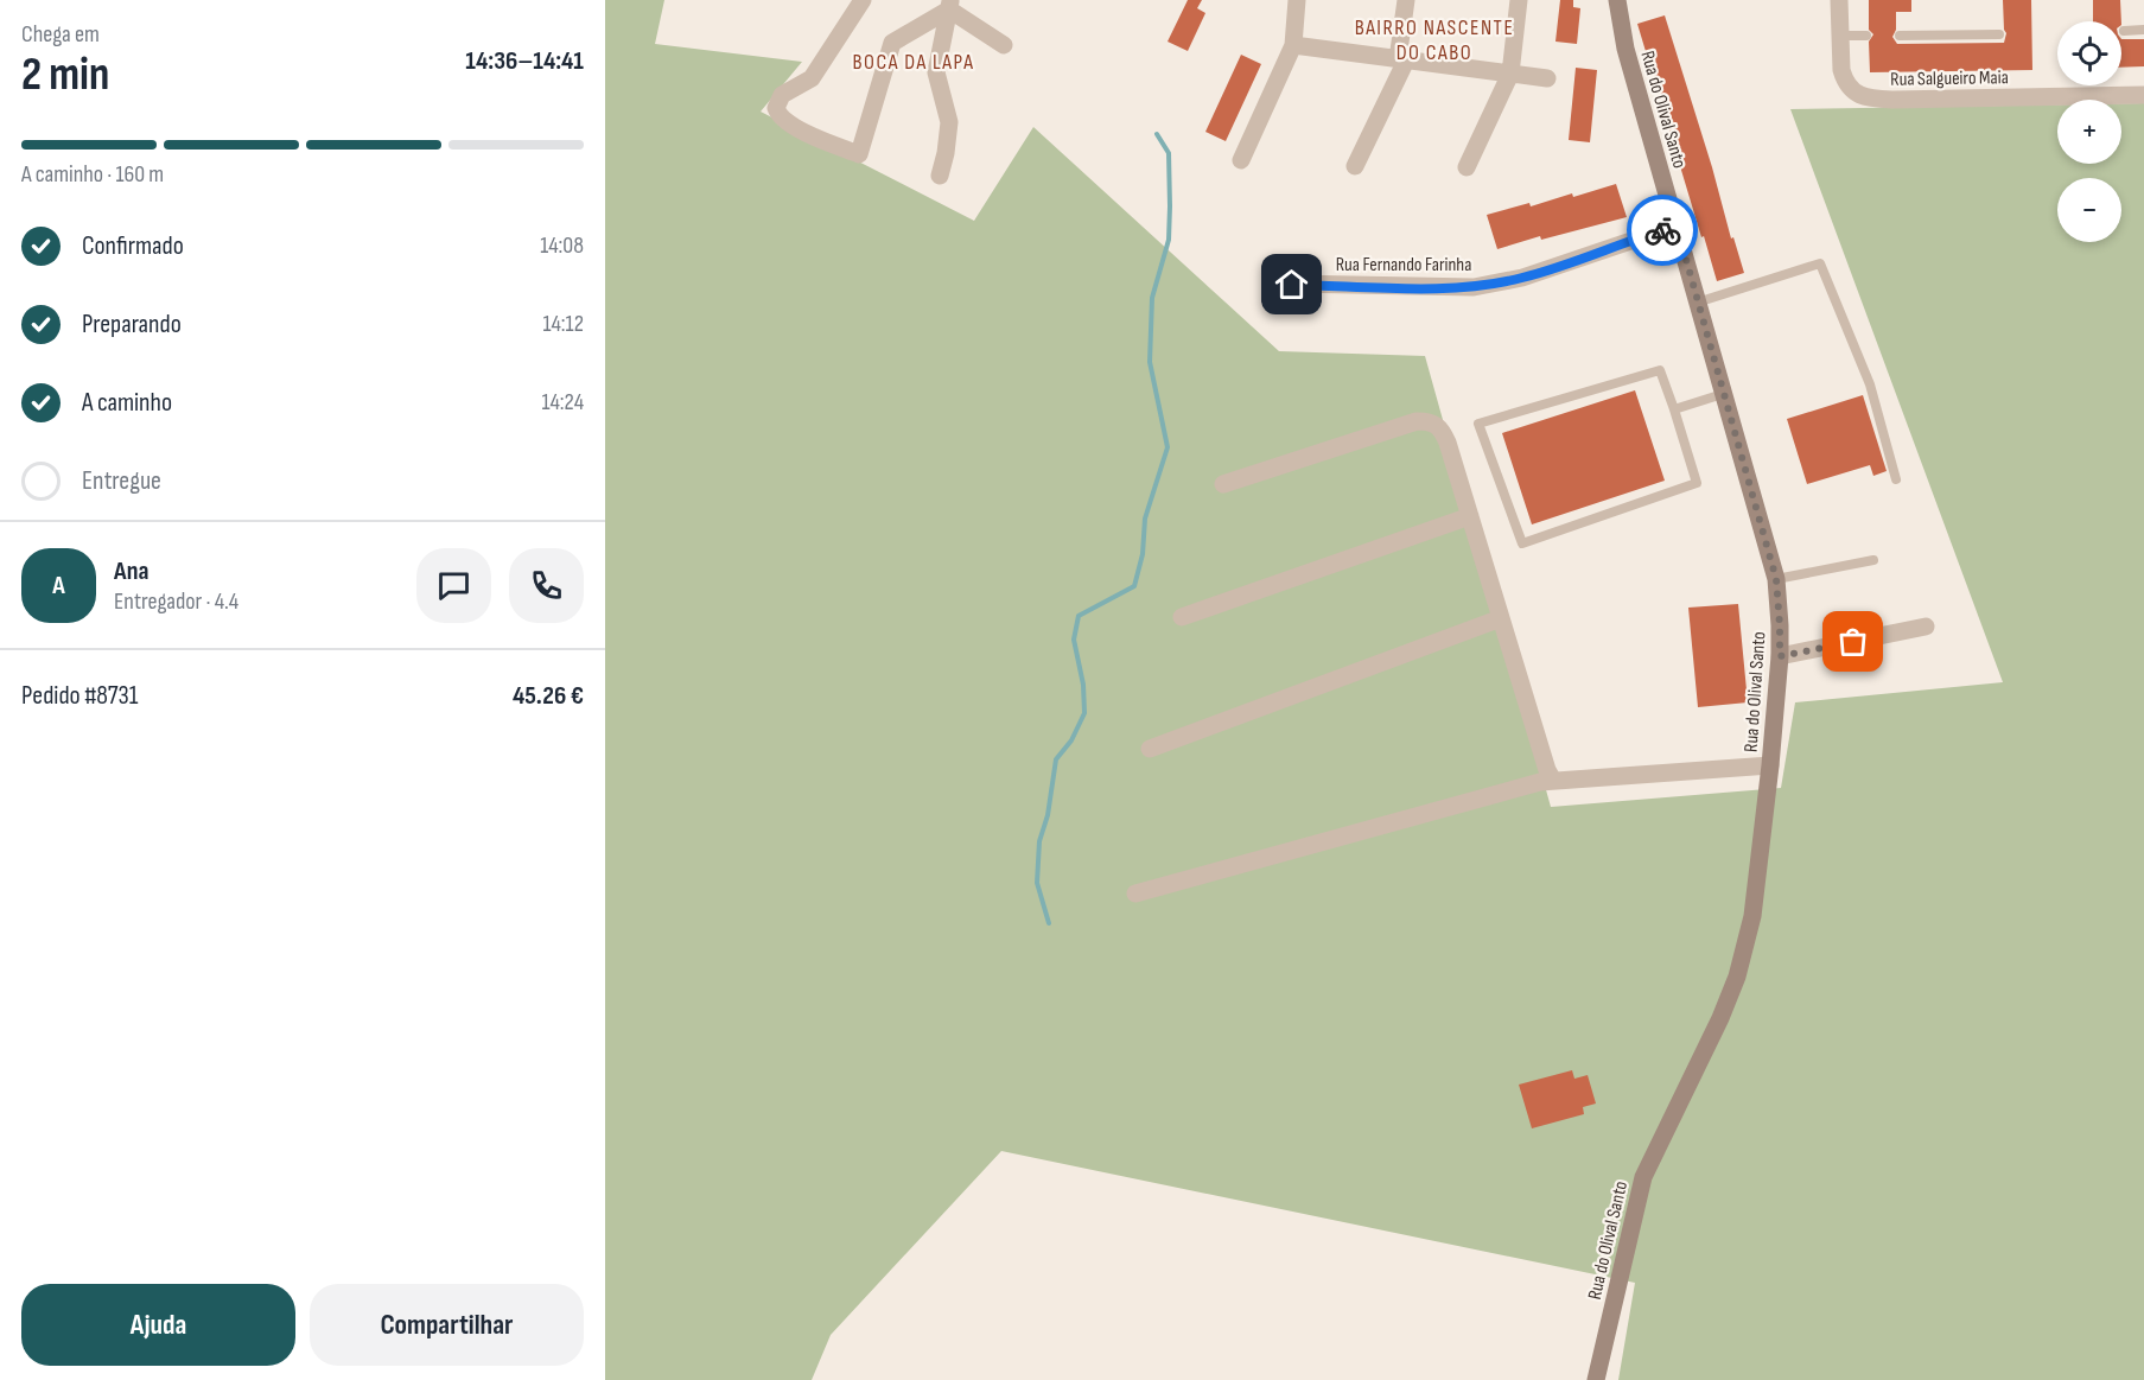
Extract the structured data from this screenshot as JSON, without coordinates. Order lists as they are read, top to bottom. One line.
{"streets":{"street":["Rua Salgueiro Maia","Rua do Olival Santo","Rua Fernando Farinha"]},"crossings":[["Rua do Olival Santo","Rua Fernando Farinha"]],"districts":["BAIRRO NASCENTE DO CABO","BOCA DA LAPA"],"page":{"heading":["2 min","Chega em","14:36–14:41"],"panel":["Ana","Entregador · 4.4","Pedido #8731","45.26 €"],"map_buttons":["+","−"],"bar":"A caminho · 160 m","list":[["Confirmado","14:08"],["Preparando","14:12"],["A caminho","14:24"],"Entregue"],"round":"A","buttons":["Ajuda","Compartilhar"]}}
